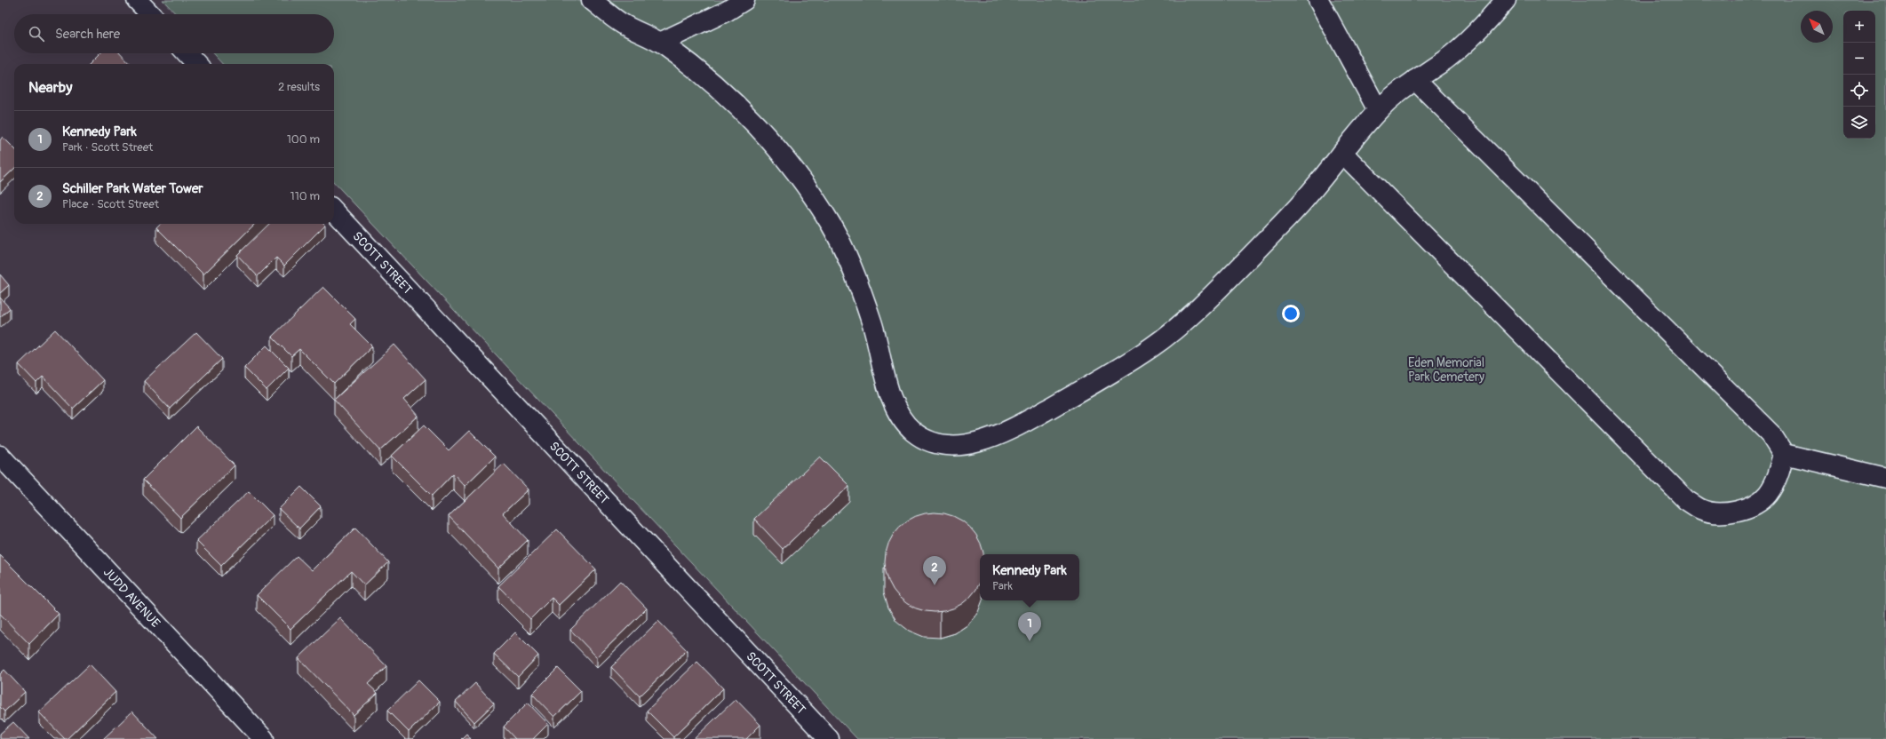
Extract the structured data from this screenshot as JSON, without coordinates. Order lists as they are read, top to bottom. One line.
{"streets":{"street":["SCOTT STREET","JUDD AVENUE"]},"parks":["Eden Memorial Park Cemetery"],"north":"top left","page":{"map_buttons":["+","−"],"search":"Search here","heading":["Nearby","2 results"],"list":[{"mark":"1","name":"Kennedy Park","note":"Park · Scott Street","value":"100 m"},{"mark":"2","name":"Schiller Park Water Tower","note":"Place · Scott Street","value":"110 m"}],"popup":["Kennedy Park","Park"],"pins":["2","1"]}}
